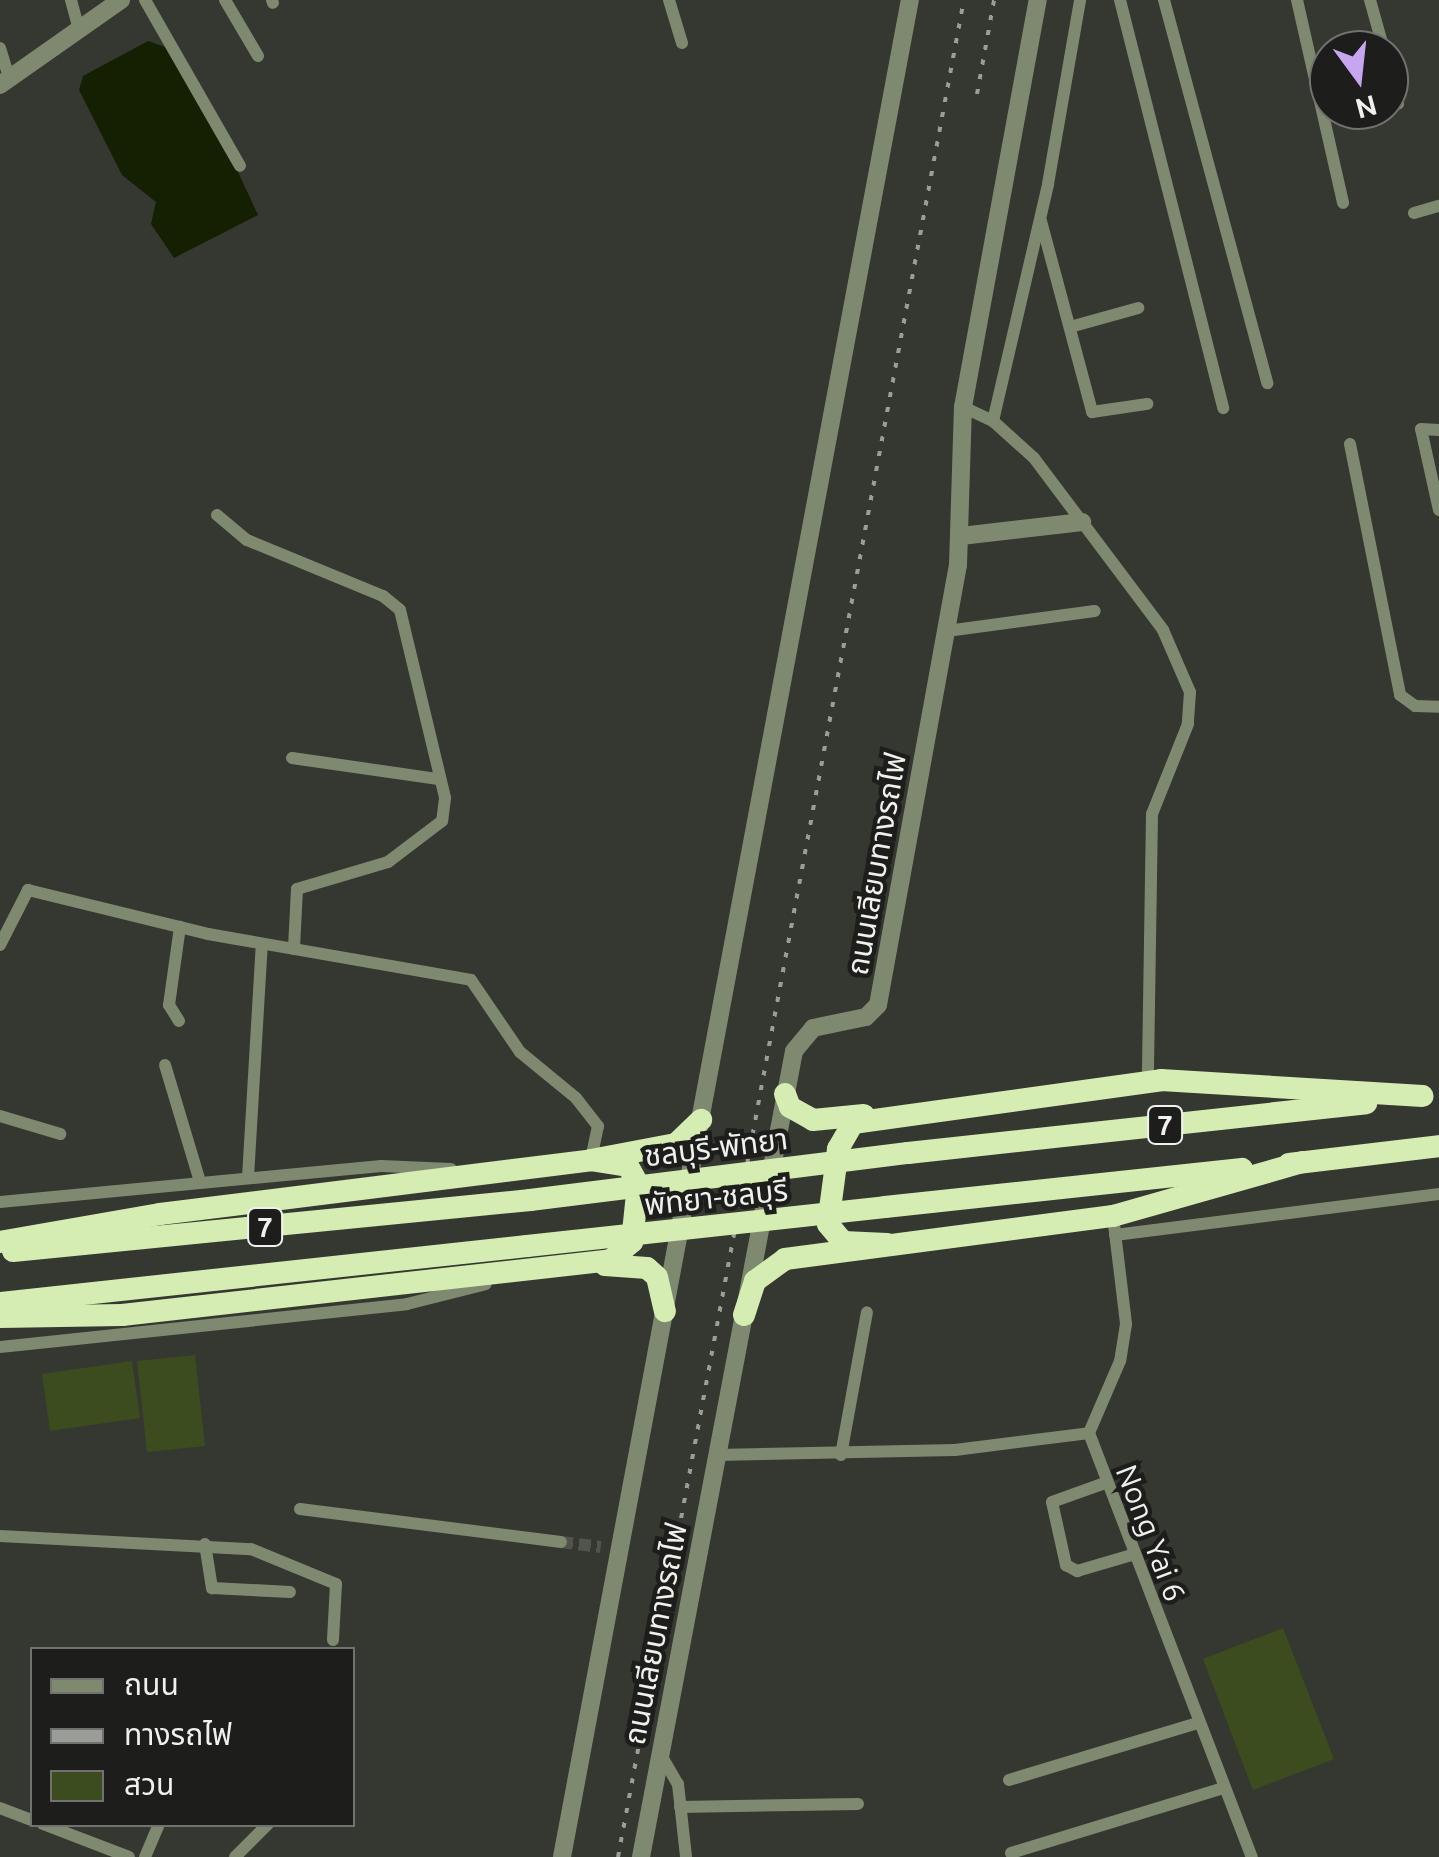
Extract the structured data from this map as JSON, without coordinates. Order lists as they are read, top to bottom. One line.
{"streets":{"highway":["7","ชลบุรี-พัทยา","พัทยา-ชลบุรี"],"street":["ถนนเลียบทางรถไฟ","Nong Yai 6"]},"legend":["ถนน","ทางรถไฟ","สวน"],"north":"bottom"}
